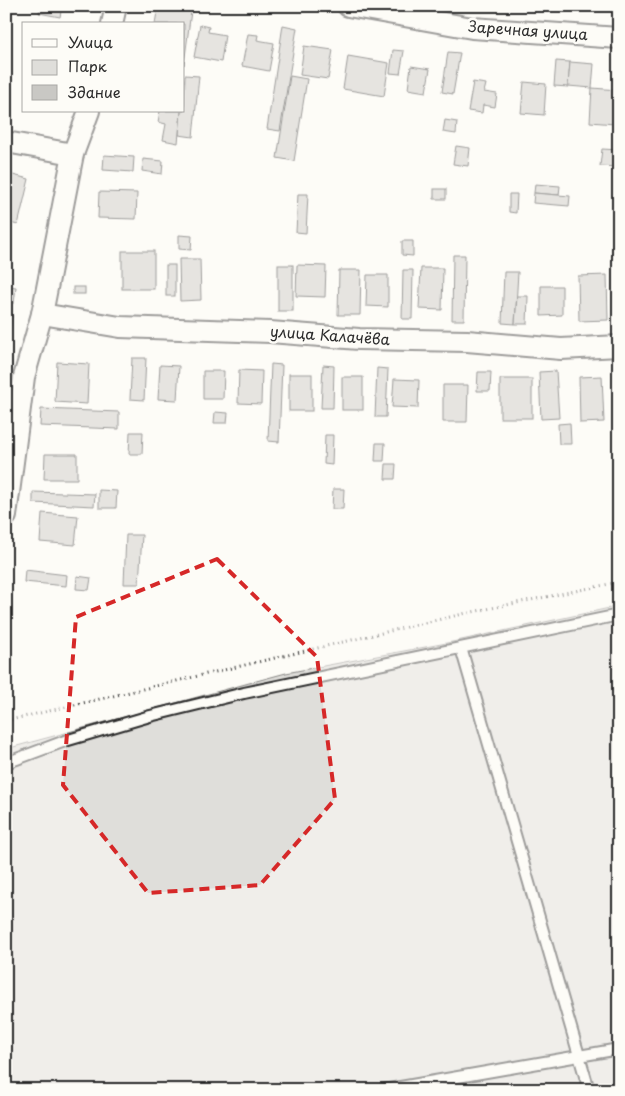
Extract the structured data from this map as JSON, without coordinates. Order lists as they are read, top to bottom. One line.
{"streets":{"street":["Заречная улица","улица Калачёва"]},"legend":["Улица","Парк","Здание"]}
